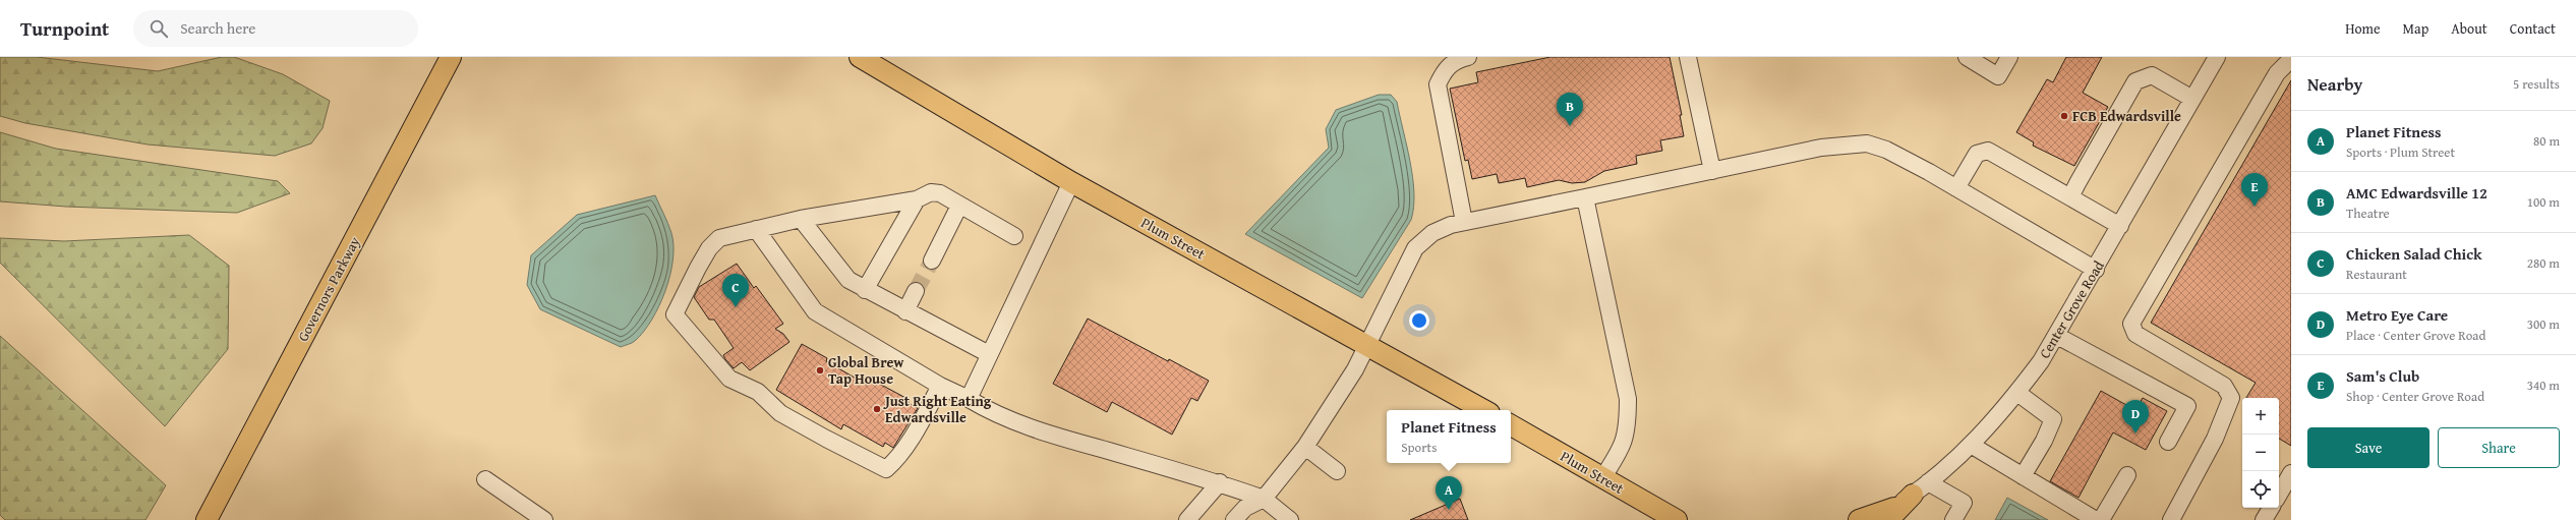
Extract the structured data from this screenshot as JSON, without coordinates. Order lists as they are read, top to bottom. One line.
{"streets":{"main road":["Plum Street","Governors Parkway"],"street":["Center Grove Road"]},"places":["FCB Edwardsville","Global Brew Tap House","Just Right Eating Edwardsville"],"page":{"header":"Turnpoint","search":"Search here","nav":["Home","Map","About","Contact"],"heading":["Nearby","5 results"],"pins":["B","E","C","D","A"],"list":[{"mark":"A","name":"Planet Fitness","note":"Sports · Plum Street","value":"80 m"},{"mark":"B","name":"AMC Edwardsville 12","note":"Theatre","value":"100 m"},{"mark":"C","name":"Chicken Salad Chick","note":"Restaurant","value":"280 m"},{"mark":"D","name":"Metro Eye Care","note":"Place · Center Grove Road","value":"300 m"},{"mark":"E","name":"Sam's Club","note":"Shop · Center Grove Road","value":"340 m"}],"map_buttons":["+","−"],"popup":["Planet Fitness","Sports"],"buttons":["Save","Share"]}}
